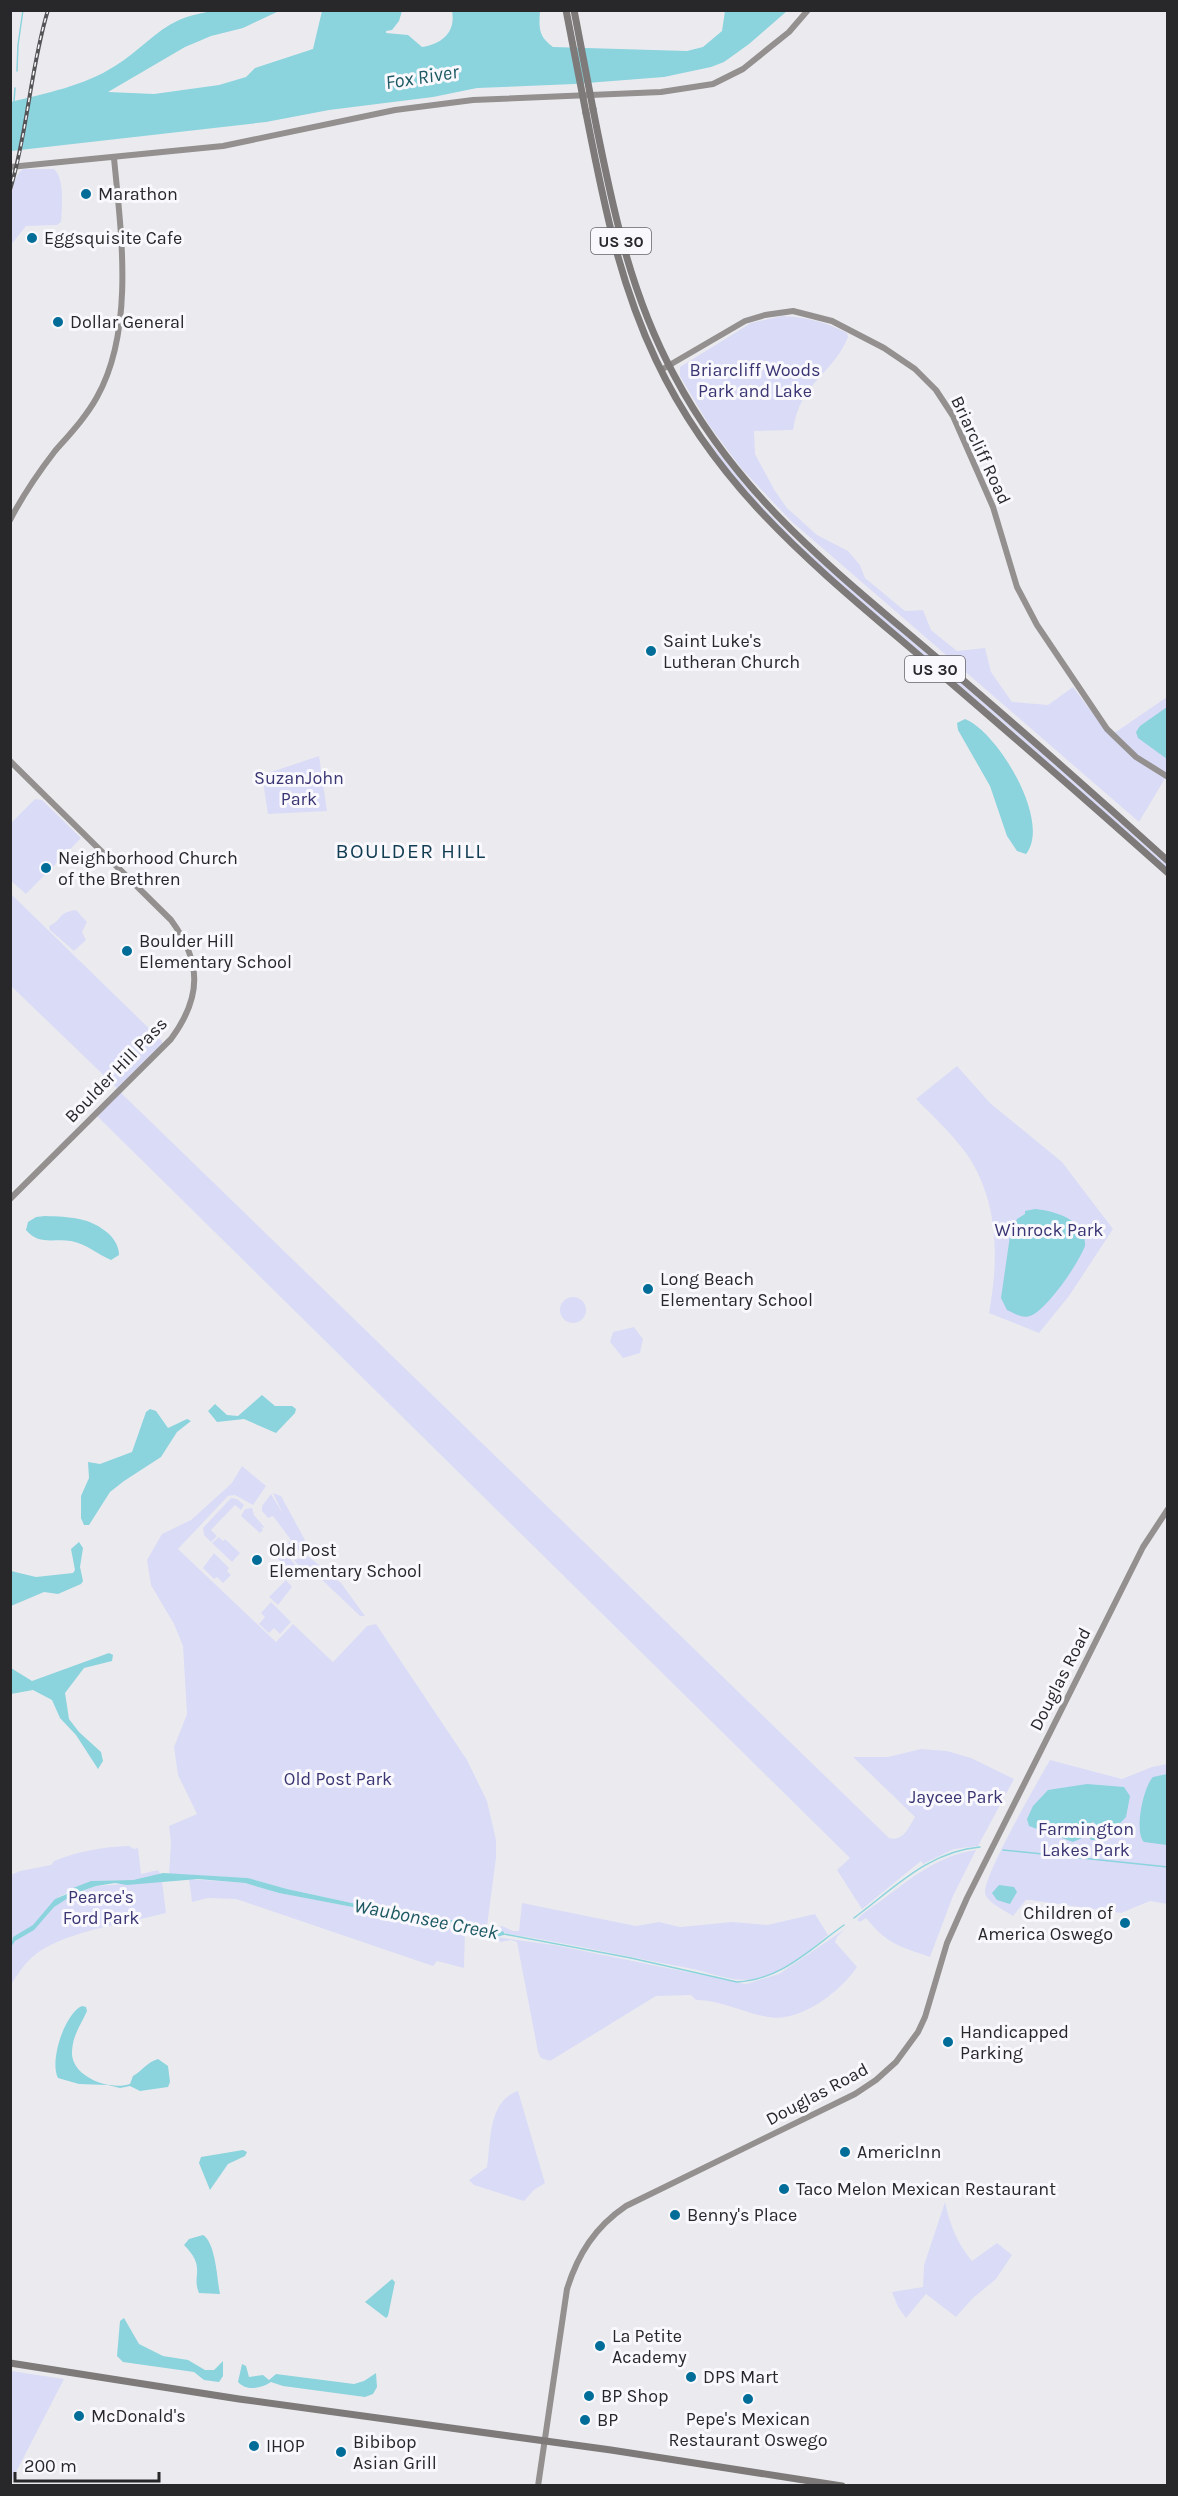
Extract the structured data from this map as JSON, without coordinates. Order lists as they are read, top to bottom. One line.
{"streets":{"main road":["US 30"],"street":["Briarcliff Road","Boulder Hill Pass","Douglas Road"]},"crossings":[["US 30","Briarcliff Road"]],"districts":["BOULDER HILL"],"water":["Fox River","Waubonsee Creek"],"parks":["Briarcliff Woods Park and Lake","SuzanJohn Park","Winrock Park","Old Post Park","Jaycee Park","Farmington Lakes Park","Pearce's Ford Park"],"places":["Marathon","Eggsquisite Cafe","Dollar General","Saint Luke's Lutheran Church","Neighborhood Church of the Brethren","Boulder Hill Elementary School","Long Beach Elementary School","Old Post Elementary School","Children of America Oswego","Handicapped Parking","AmericInn","Taco Melon Mexican Restaurant","Benny's Place","La Petite Academy","DPS Mart","BP Shop","Pepe's Mexican Restaurant Oswego","McDonald's","BP","IHOP","Bibibop Asian Grill"],"scale_bar":"200 m"}
